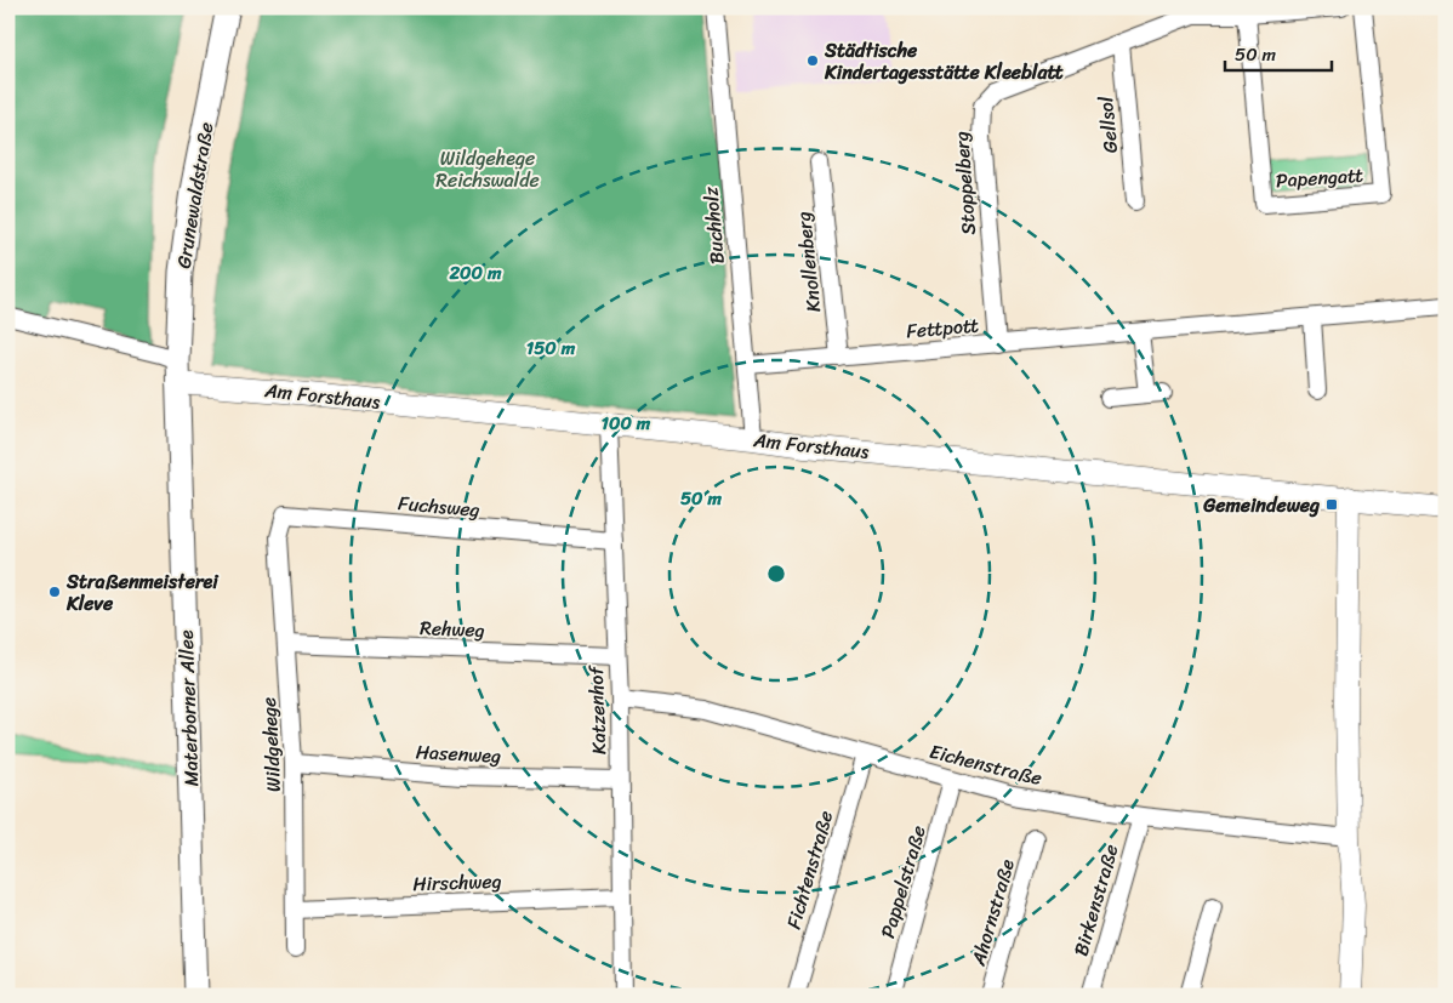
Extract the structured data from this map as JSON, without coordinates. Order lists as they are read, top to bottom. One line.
{"streets":{"main road":["Grunewaldstraße","Materborner Allee"],"street":["Gellsol","Papengatt","Stoppelberg","Buchholz","Knollenberg","Fettpott","Am Forsthaus","Fuchsweg","Rehweg","Katzenhof","Wildgehege","Hasenweg","Eichenstraße","Fichtenstraße","Hirschweg","Pappelstraße","Birkenstraße","Ahornstraße"]},"crossings":[["Gellsol","Stoppelberg"],["Papengatt","Stoppelberg"],["Stoppelberg","Fettpott"],["Grunewaldstraße","Am Forsthaus"],["Grunewaldstraße","Materborner Allee"],["Buchholz","Fettpott"],["Buchholz","Am Forsthaus"],["Knollenberg","Fettpott"],["Am Forsthaus","Materborner Allee"],["Am Forsthaus","Katzenhof"],["Fuchsweg","Katzenhof"],["Fuchsweg","Wildgehege"],["Rehweg","Katzenhof"],["Rehweg","Wildgehege"],["Katzenhof","Hasenweg"],["Katzenhof","Eichenstraße"],["Katzenhof","Hirschweg"],["Wildgehege","Hasenweg"],["Wildgehege","Hirschweg"],["Eichenstraße","Fichtenstraße"],["Eichenstraße","Pappelstraße"],["Eichenstraße","Birkenstraße"]],"parks":["Wildgehege Reichswalde"],"places":{"other":["Städtische Kindertagesstätte Kleeblatt","Straßenmeisterei Kleve"],"transit":["Gemeindeweg"]},"scale_bar":"50 m","rings":["200 m","150 m","100 m","50 m"]}
